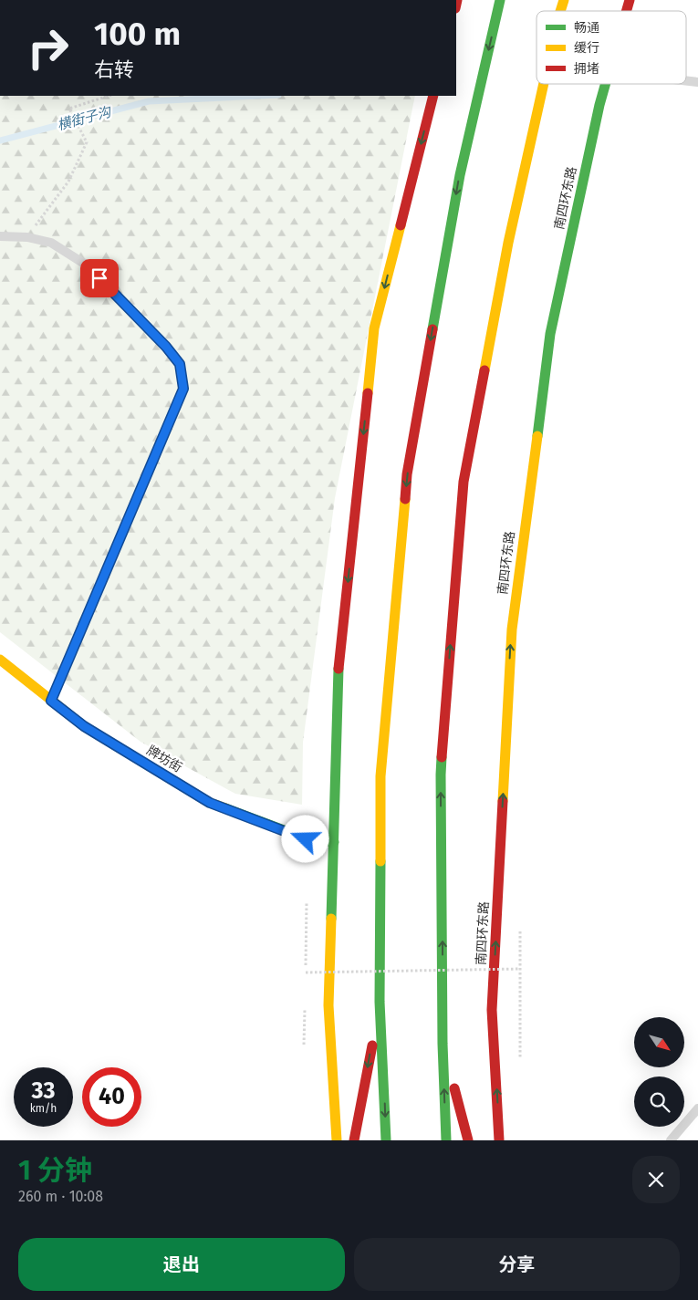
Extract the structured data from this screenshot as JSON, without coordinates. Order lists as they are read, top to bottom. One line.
{"streets":{"main road":["南四环东路","牌坊街"]},"water":["横街子沟"],"legend":["畅通","缓行","拥堵"],"north":"bottom right","page":{"turn":["100 m","右转"],"speed":"33 km/h","limit":"40","heading":["1 分钟","260 m · 10:08"],"buttons":["退出","分享"]}}
